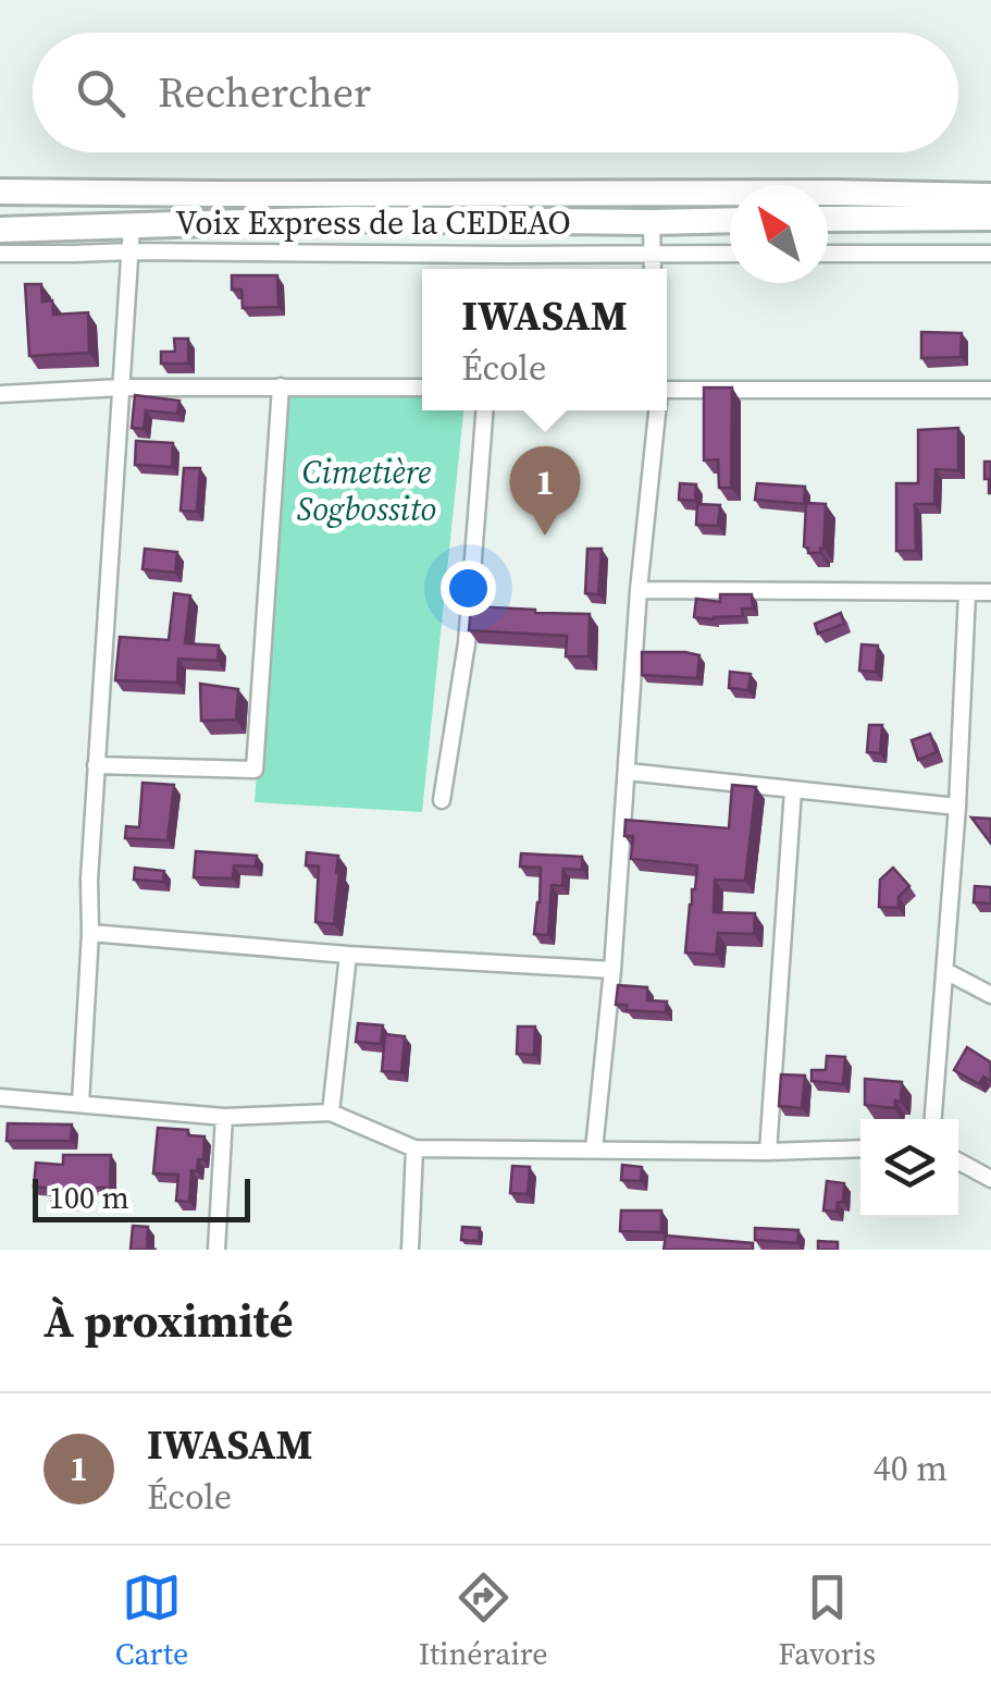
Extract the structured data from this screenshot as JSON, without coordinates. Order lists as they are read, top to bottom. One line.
{"streets":{"main road":["Voix Express de la CEDEAO"]},"parks":["Cimetière Sogbossito"],"scale_bar":"100 m","north":"top left","page":{"search":"Rechercher","popup":["IWASAM","École"],"pins":"1","scale":"100 m","heading":"À proximité","list":[{"mark":"1","name":"IWASAM","note":"École","value":"40 m"}],"nav":["Carte","Itinéraire","Favoris"]}}
